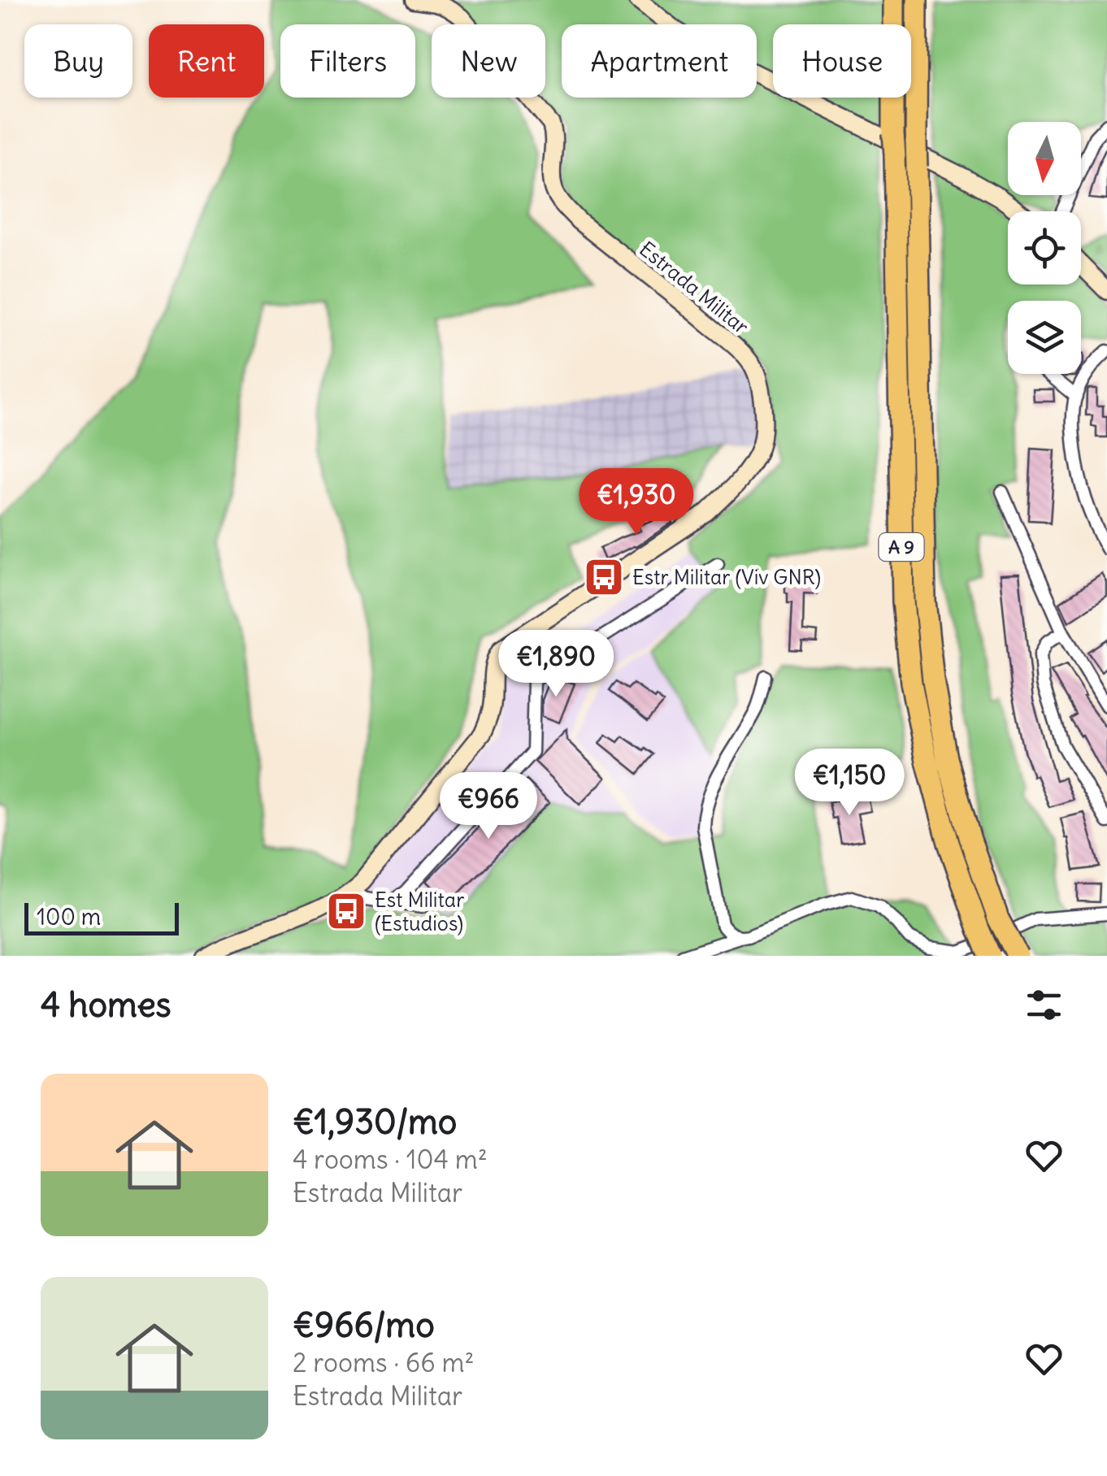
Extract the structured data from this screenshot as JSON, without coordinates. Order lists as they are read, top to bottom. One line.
{"streets":{"highway":["A 9"],"street":["Estrada Militar"]},"places":{"bus stop":["Estr Militar (Viv GNR)","Est Militar (Estudios)"]},"scale_bar":"100 m","north":"bottom","page":{"chip":["Buy","Rent","Filters","New","Apartment","House"],"price":["€1,930","€1,890","€1,150","€966"],"scale":"100 m","heading":"4 homes","list":[{"name":"€1,930/mo","note":"4 rooms · 104 m² · Estrada Militar"},{"name":"€966/mo","note":"2 rooms · 66 m² · Estrada Militar"}]}}
